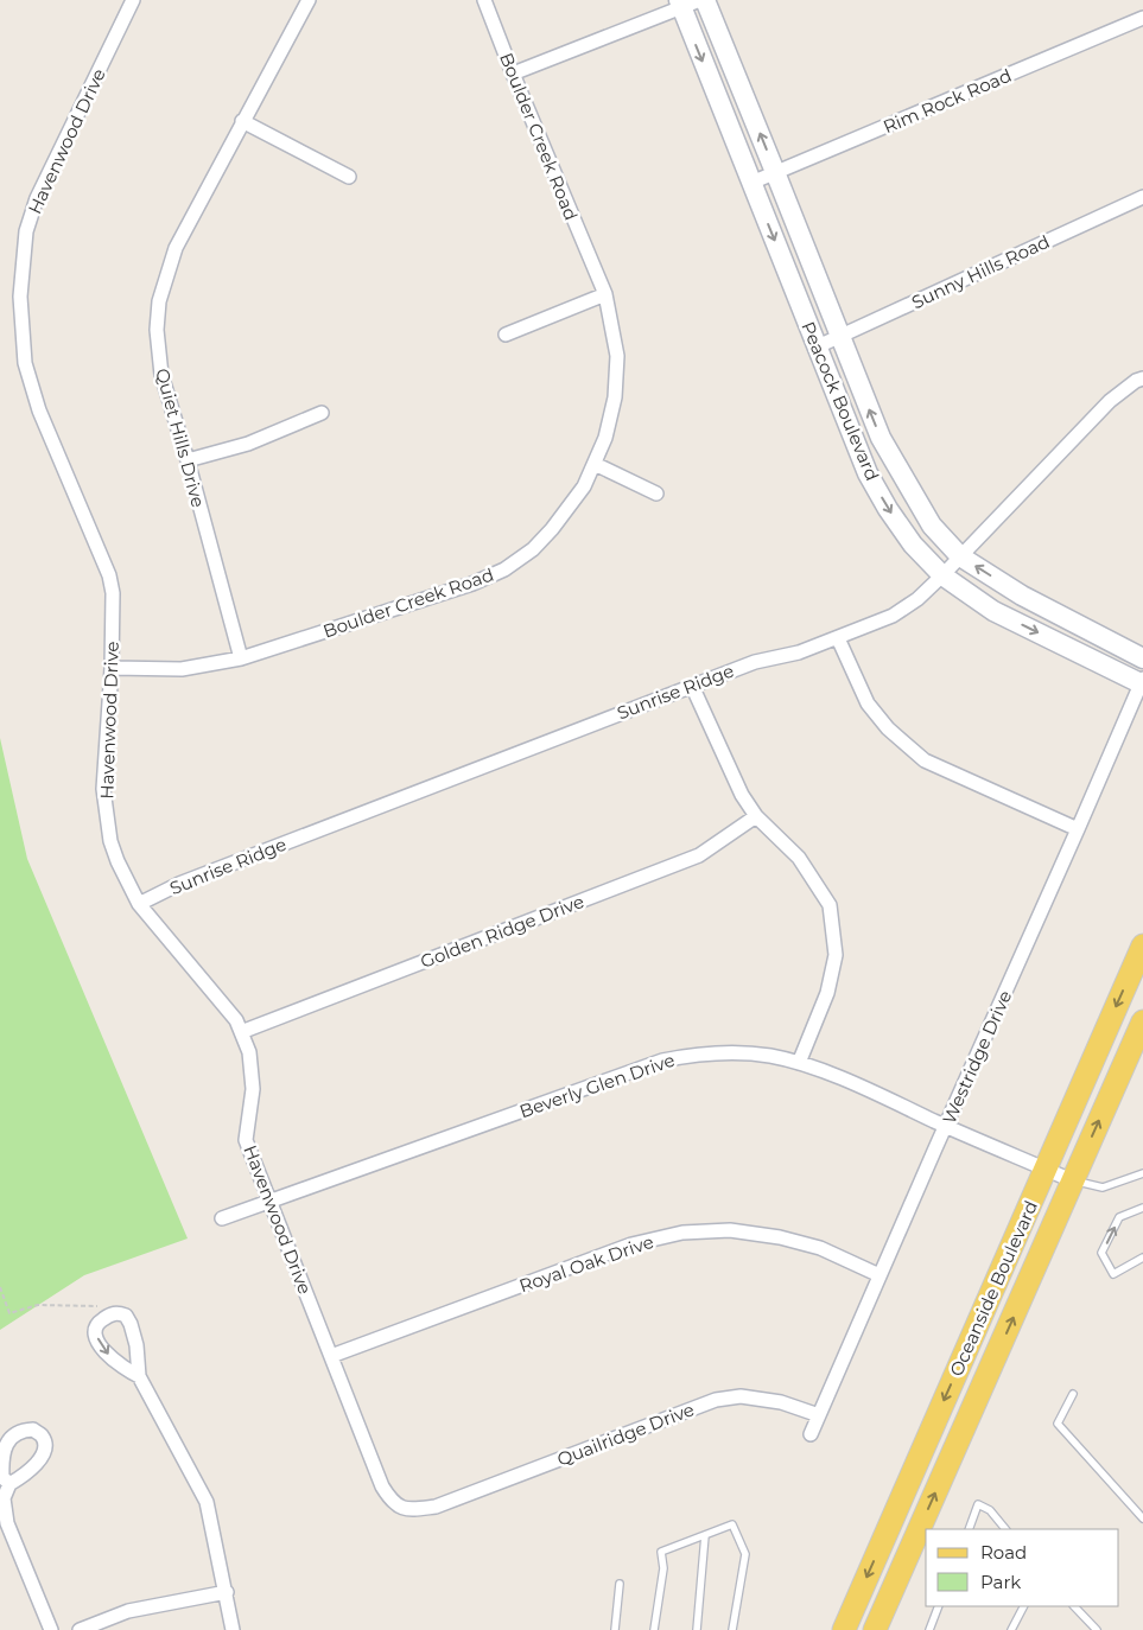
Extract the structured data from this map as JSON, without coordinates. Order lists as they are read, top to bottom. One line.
{"streets":{"main road":["Oceanside Boulevard"],"street":["Rim Rock Road","Boulder Creek Road","Havenwood Drive","Sunny Hills Road","Peacock Boulevard","Quiet Hills Drive","Sunrise Ridge","Golden Ridge Drive","Westridge Drive","Beverly Glen Drive","Royal Oak Drive","Quailridge Drive"]},"crossings":[["Rim Rock Road","Peacock Boulevard"],["Boulder Creek Road","Havenwood Drive"],["Boulder Creek Road","Quiet Hills Drive"],["Havenwood Drive","Sunrise Ridge"],["Havenwood Drive","Golden Ridge Drive"],["Havenwood Drive","Beverly Glen Drive"],["Havenwood Drive","Royal Oak Drive"],["Havenwood Drive","Quailridge Drive"],["Sunny Hills Road","Peacock Boulevard"],["Peacock Boulevard","Sunrise Ridge"],["Peacock Boulevard","Westridge Drive"],["Westridge Drive","Beverly Glen Drive"],["Westridge Drive","Royal Oak Drive"],["Westridge Drive","Quailridge Drive"],["Beverly Glen Drive","Oceanside Boulevard"]],"legend":["Road","Park"]}
